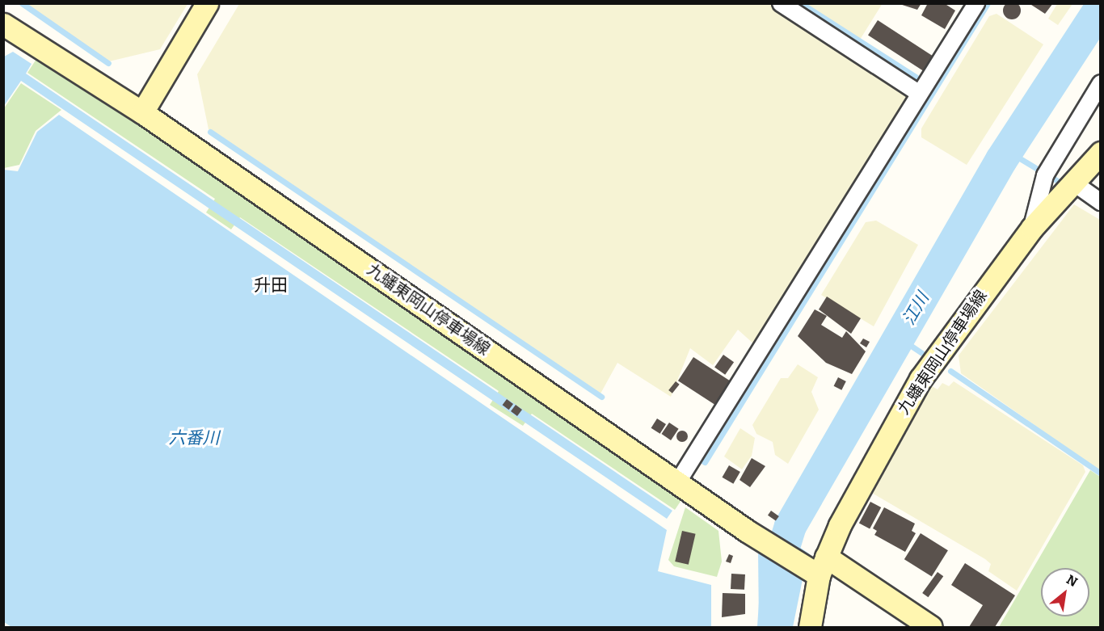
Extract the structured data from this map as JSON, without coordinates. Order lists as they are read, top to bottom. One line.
{"streets":{"main road":["九蟠東岡山停車場線"]},"districts":["升田"],"water":["江川","六番川"],"north":"top right"}
